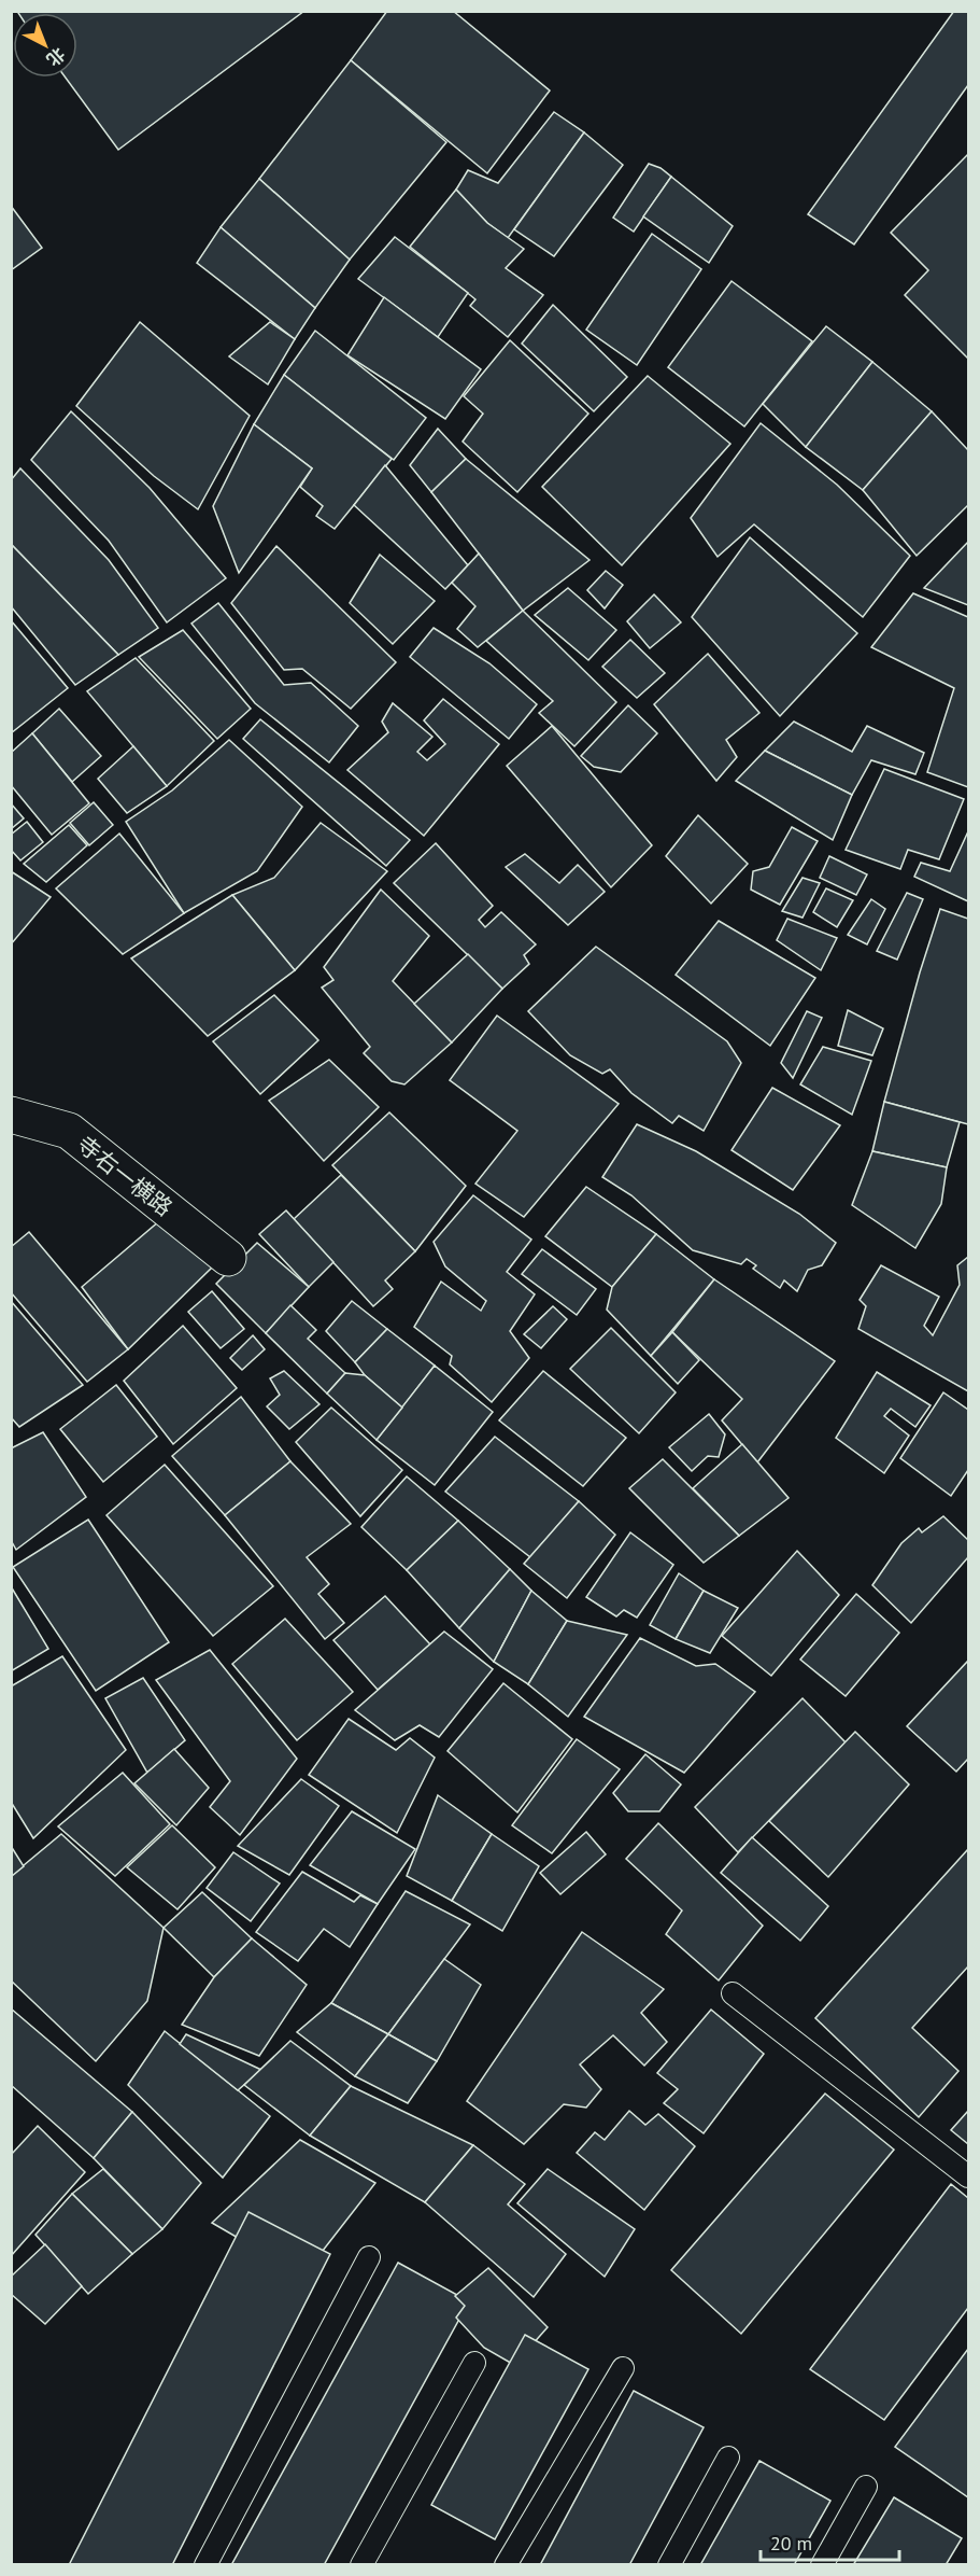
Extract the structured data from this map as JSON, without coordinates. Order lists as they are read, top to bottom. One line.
{"streets":{"street":["寺右一横路"]},"scale_bar":"20 m","north":"bottom right"}
